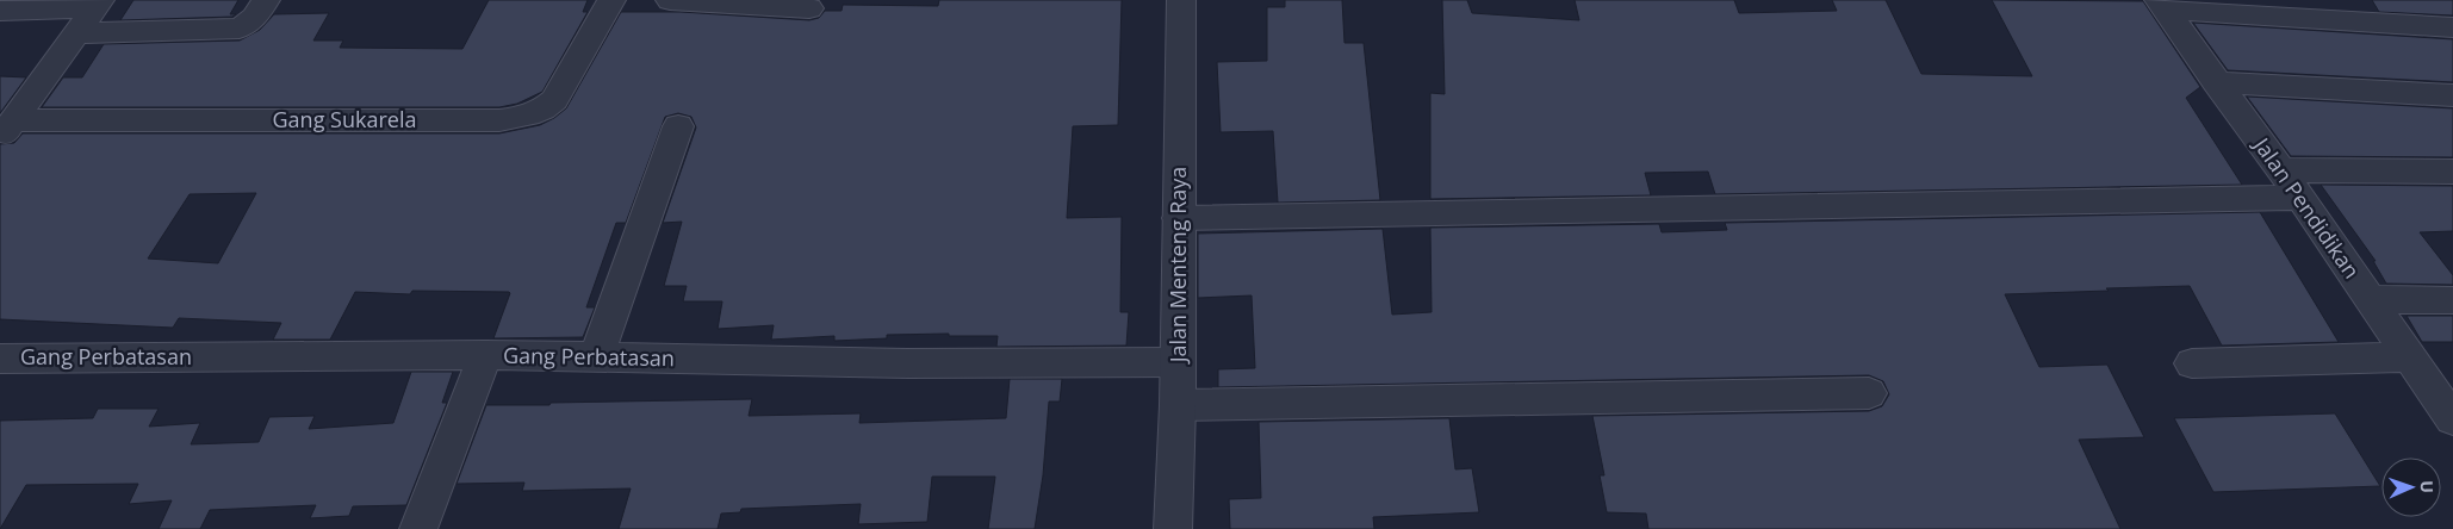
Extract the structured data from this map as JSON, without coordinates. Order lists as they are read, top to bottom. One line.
{"streets":{"street":["Gang Sukarela","Jalan Pendidikan","Jalan Menteng Raya","Gang Perbatasan"]},"crossings":[["Jalan Menteng Raya","Gang Perbatasan"]],"north":"right"}
